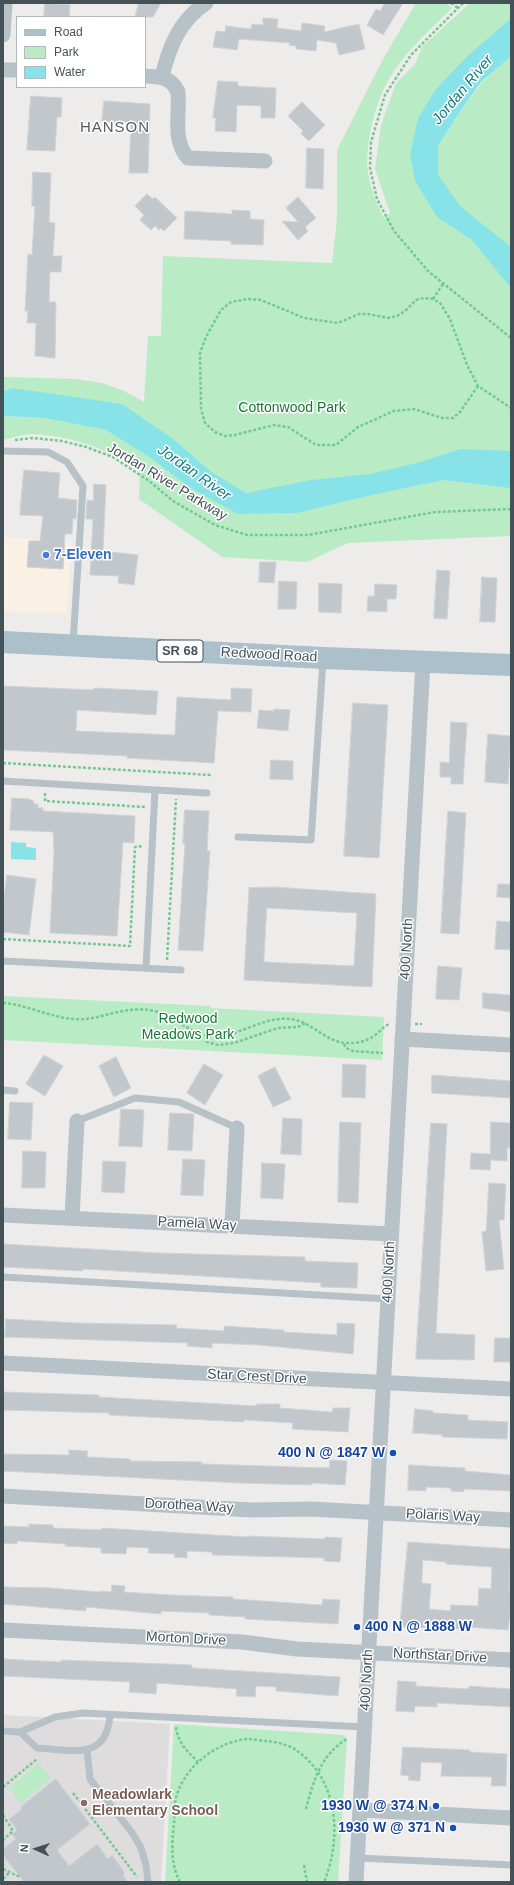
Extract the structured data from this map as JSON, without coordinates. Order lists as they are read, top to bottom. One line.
{"streets":{"main road":["SR 68","Redwood Road"],"street":["400 North","Pamela Way","Star Crest Drive","Dorothea Way","Polaris Way","Morton Drive","Northstar Drive"],"path":["Jordan River Parkway"]},"crossings":[["Redwood Road","400 North"],["400 North","Pamela Way"],["400 North","Star Crest Drive"],["400 North","Dorothea Way"],["400 North","Polaris Way"],["400 North","Morton Drive"],["400 North","Northstar Drive"],["Dorothea Way","Polaris Way"],["Morton Drive","Northstar Drive"]],"districts":["HANSON"],"water":["Jordan River"],"parks":["Cottonwood Park","Redwood Meadows Park"],"places":["7-Eleven","400 N @ 1847 W","400 N @ 1888 W","Meadowlark Elementary School","1930 W @ 374 N","1930 W @ 371 N"],"legend":["Road","Park","Water"],"north":"left"}
